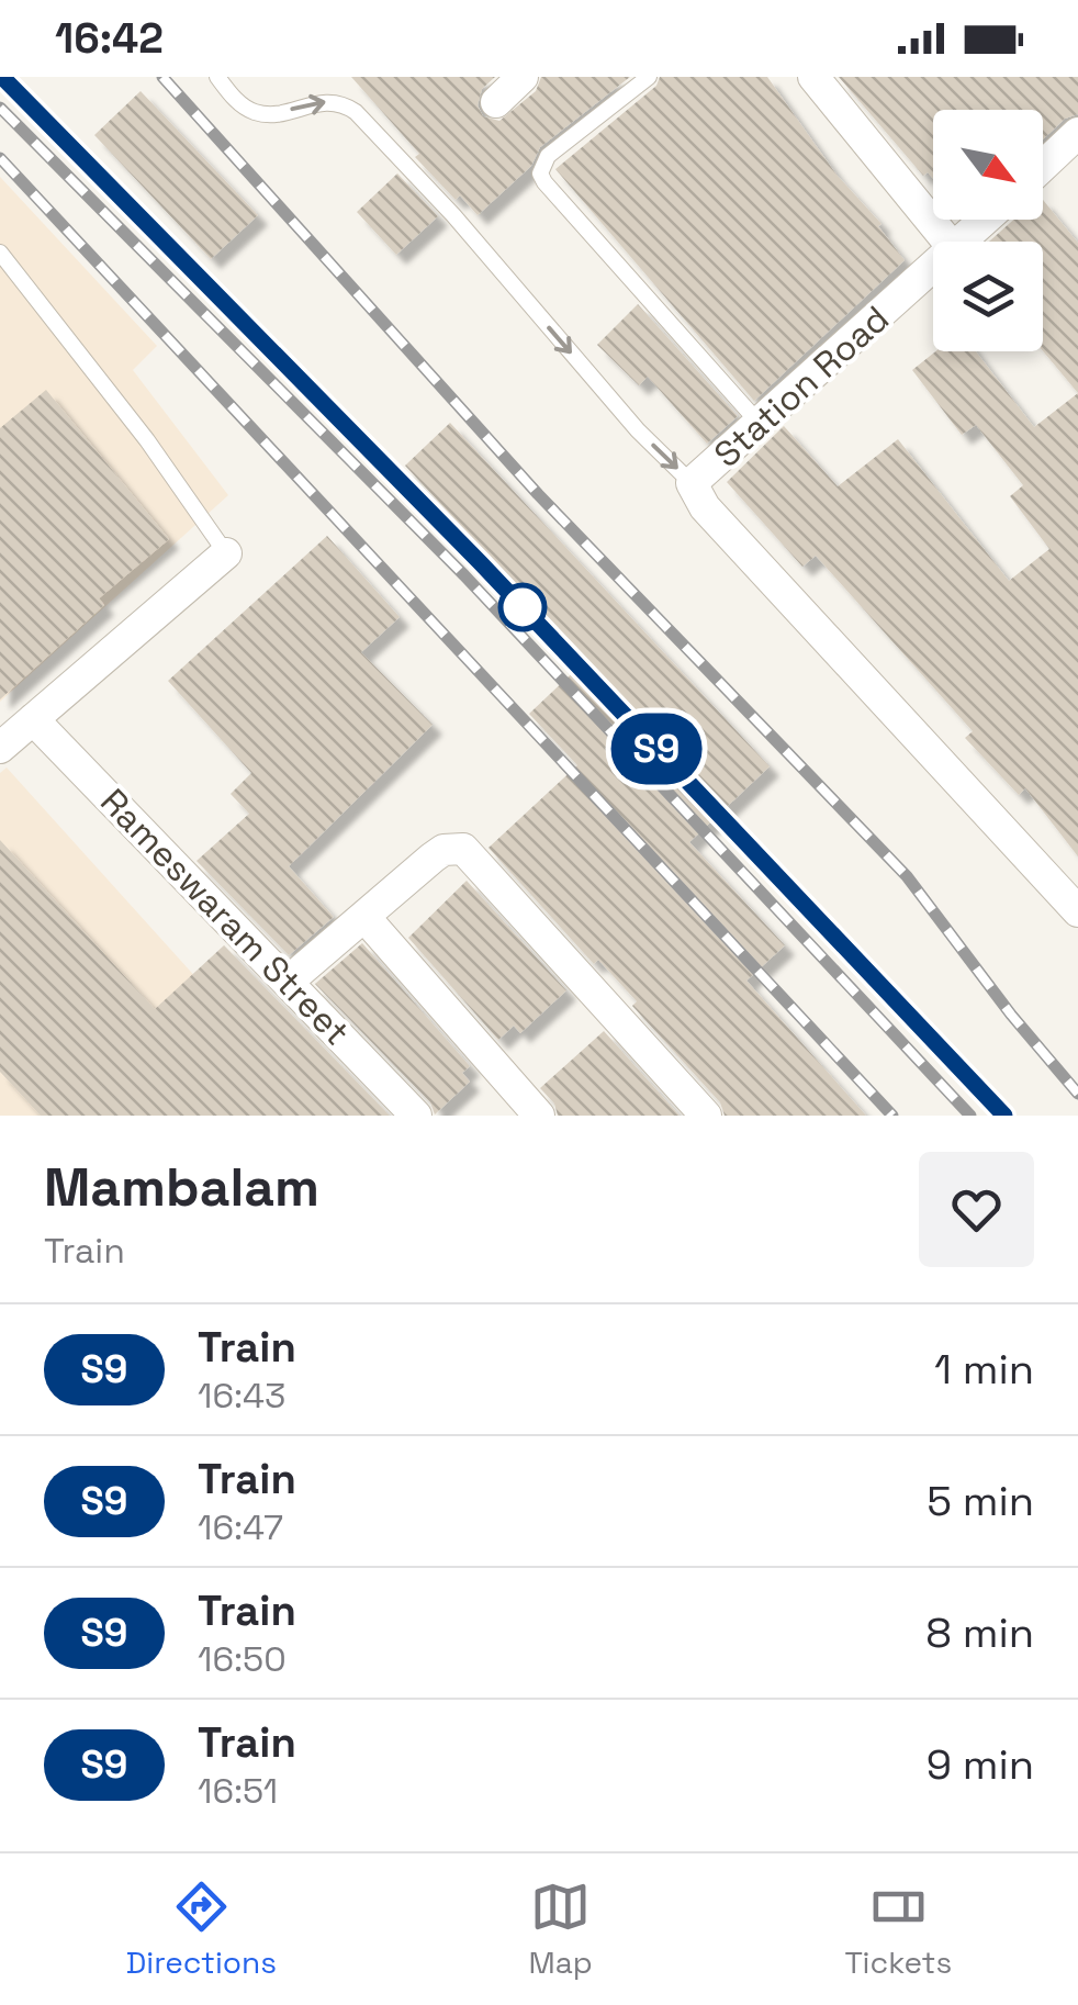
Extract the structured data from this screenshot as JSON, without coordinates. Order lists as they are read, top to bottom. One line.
{"streets":{"street":["Station Road","Rameswaram Street"]},"north":"bottom right","page":{"status":"16:42","on_map":"S9","heading":["Mambalam","Train"],"list":[{"mark":"S9","name":"Train","note":"16:43","value":"1 min"},{"mark":"S9","name":"Train","note":"16:47","value":"5 min"},{"mark":"S9","name":"Train","note":"16:50","value":"8 min"},{"mark":"S9","name":"Train","note":"16:51","value":"9 min"}],"tabs":["Directions","Map","Tickets"]}}
